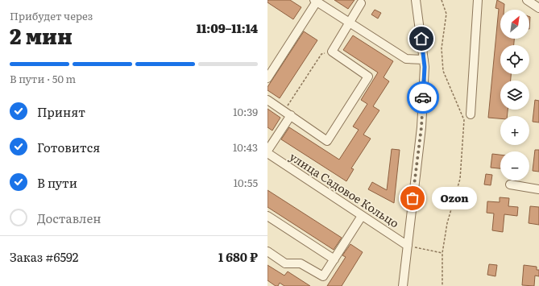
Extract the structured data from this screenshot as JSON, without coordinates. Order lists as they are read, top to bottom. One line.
{"streets":{"street":["улица Садовое Кольцо"]},"places":["Ozon"],"north":"top right","page":{"heading":["2 мин","Прибудет через","11:09–11:14"],"panel":["Заказ #6592","1 680 ₽"],"map_buttons":["+","−"],"bar":"В пути · 50 m","list":[["Принят","10:39"],["Готовится","10:43"],["В пути","10:55"],"Доставлен"],"bubble":"Ozon"}}
